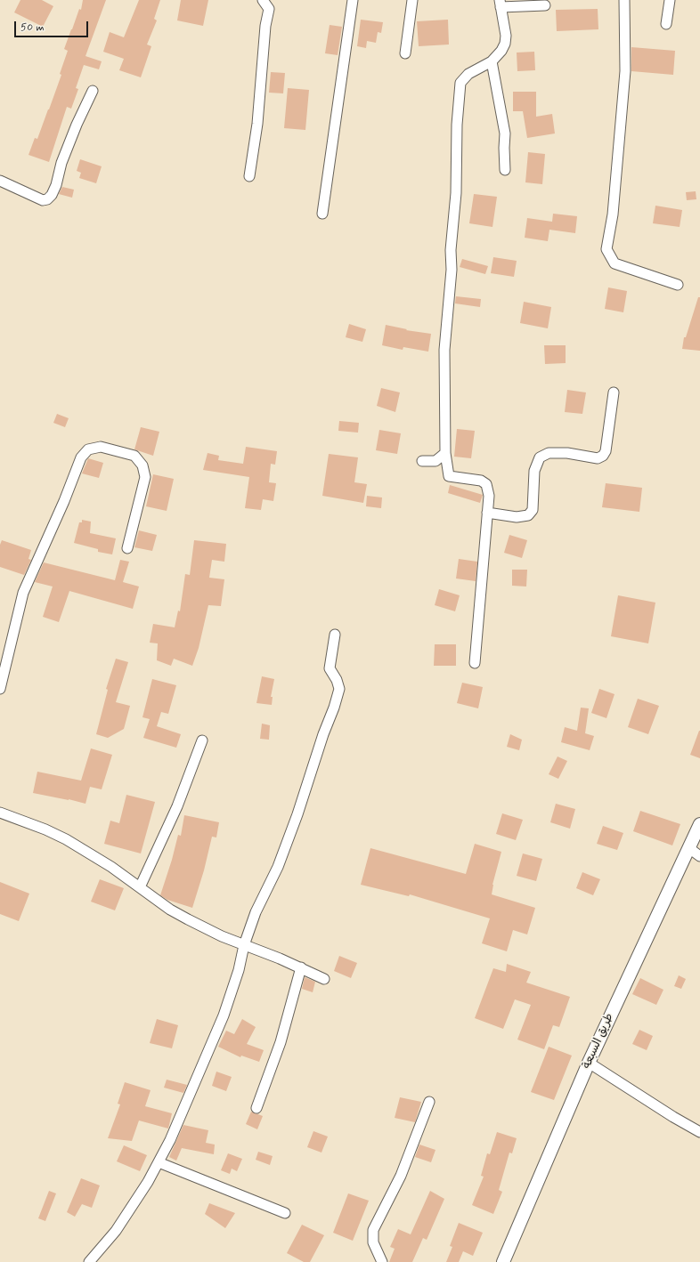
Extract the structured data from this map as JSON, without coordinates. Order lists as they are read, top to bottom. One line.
{"streets":{"street":["طريق السبعة"]},"scale_bar":"50 m"}
